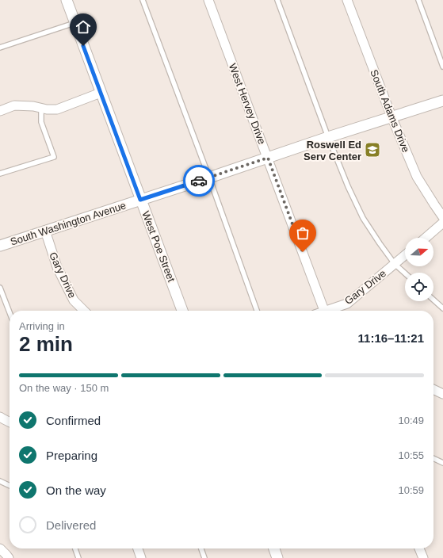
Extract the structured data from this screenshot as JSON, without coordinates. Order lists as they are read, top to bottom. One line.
{"streets":{"street":["West Hervey Drive","South Adams Drive","South Washington Avenue","West Poe Street","Gary Drive"]},"crossings":[["West Hervey Drive","South Washington Avenue"],["South Adams Drive","South Washington Avenue"],["South Washington Avenue","West Poe Street"],["South Washington Avenue","Gary Drive"]],"places":{"school or university":["Roswell Ed Serv Center"]},"north":"right","page":{"heading":["2 min","Arriving in","11:16–11:21"],"bar":"On the way · 150 m","list":[["Confirmed","10:49"],["Preparing","10:55"],["On the way","10:59"],"Delivered"]}}
